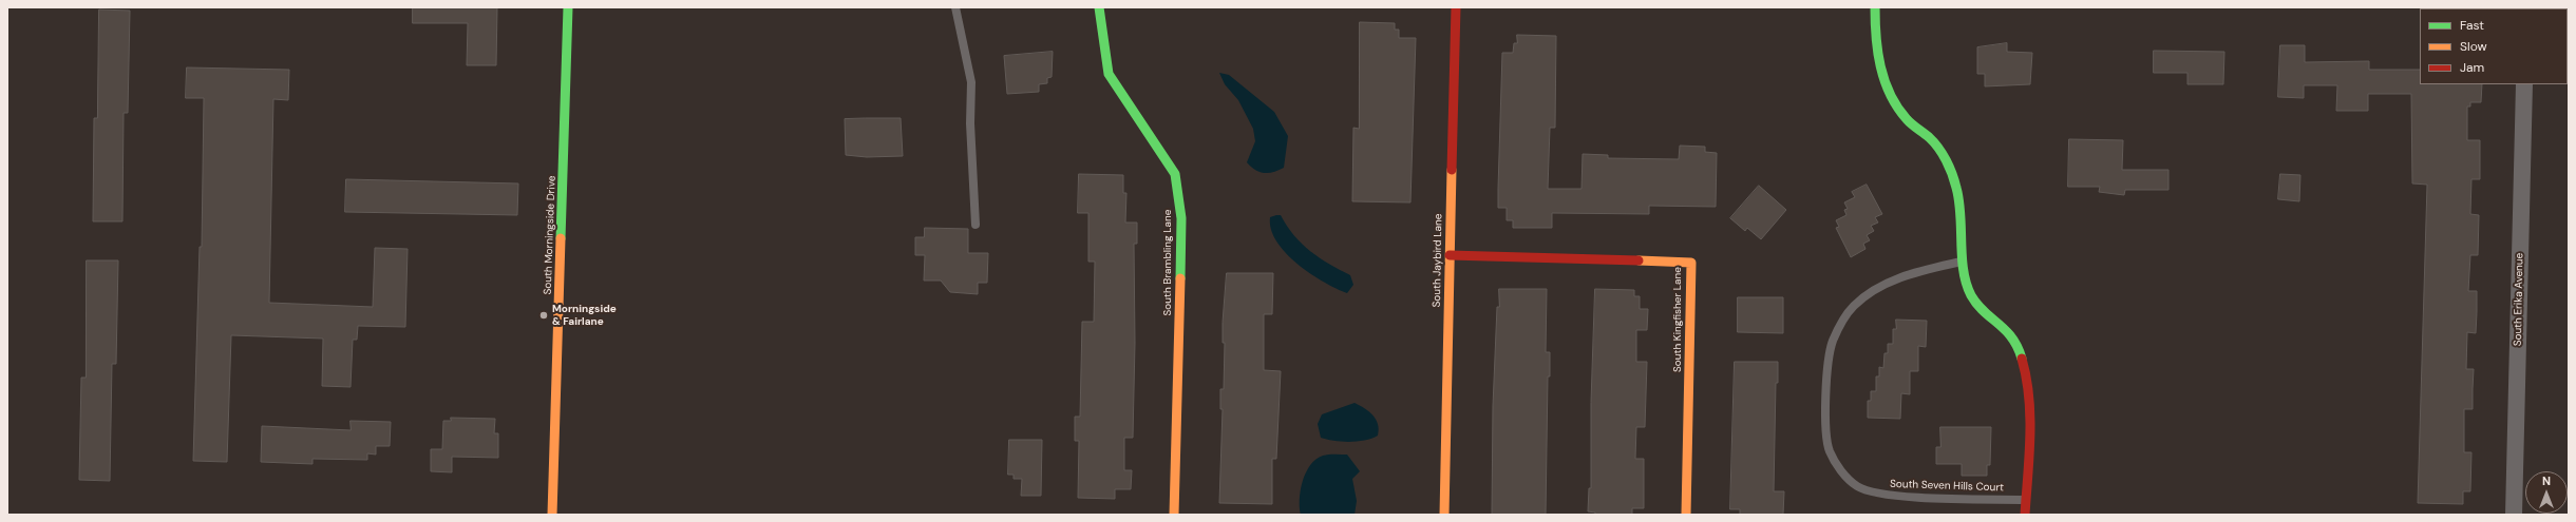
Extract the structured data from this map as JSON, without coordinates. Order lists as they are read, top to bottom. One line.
{"streets":{"street":["South Morningside Drive","South Jaybird Lane","South Brambling Lane","South Erika Avenue","South Kingfisher Lane"],"lane":["South Seven Hills Court"]},"crossings":[["South Jaybird Lane","South Kingfisher Lane"]],"places":["Morningside & Fairlane"],"legend":["Fast","Slow","Jam"],"north":"top"}
